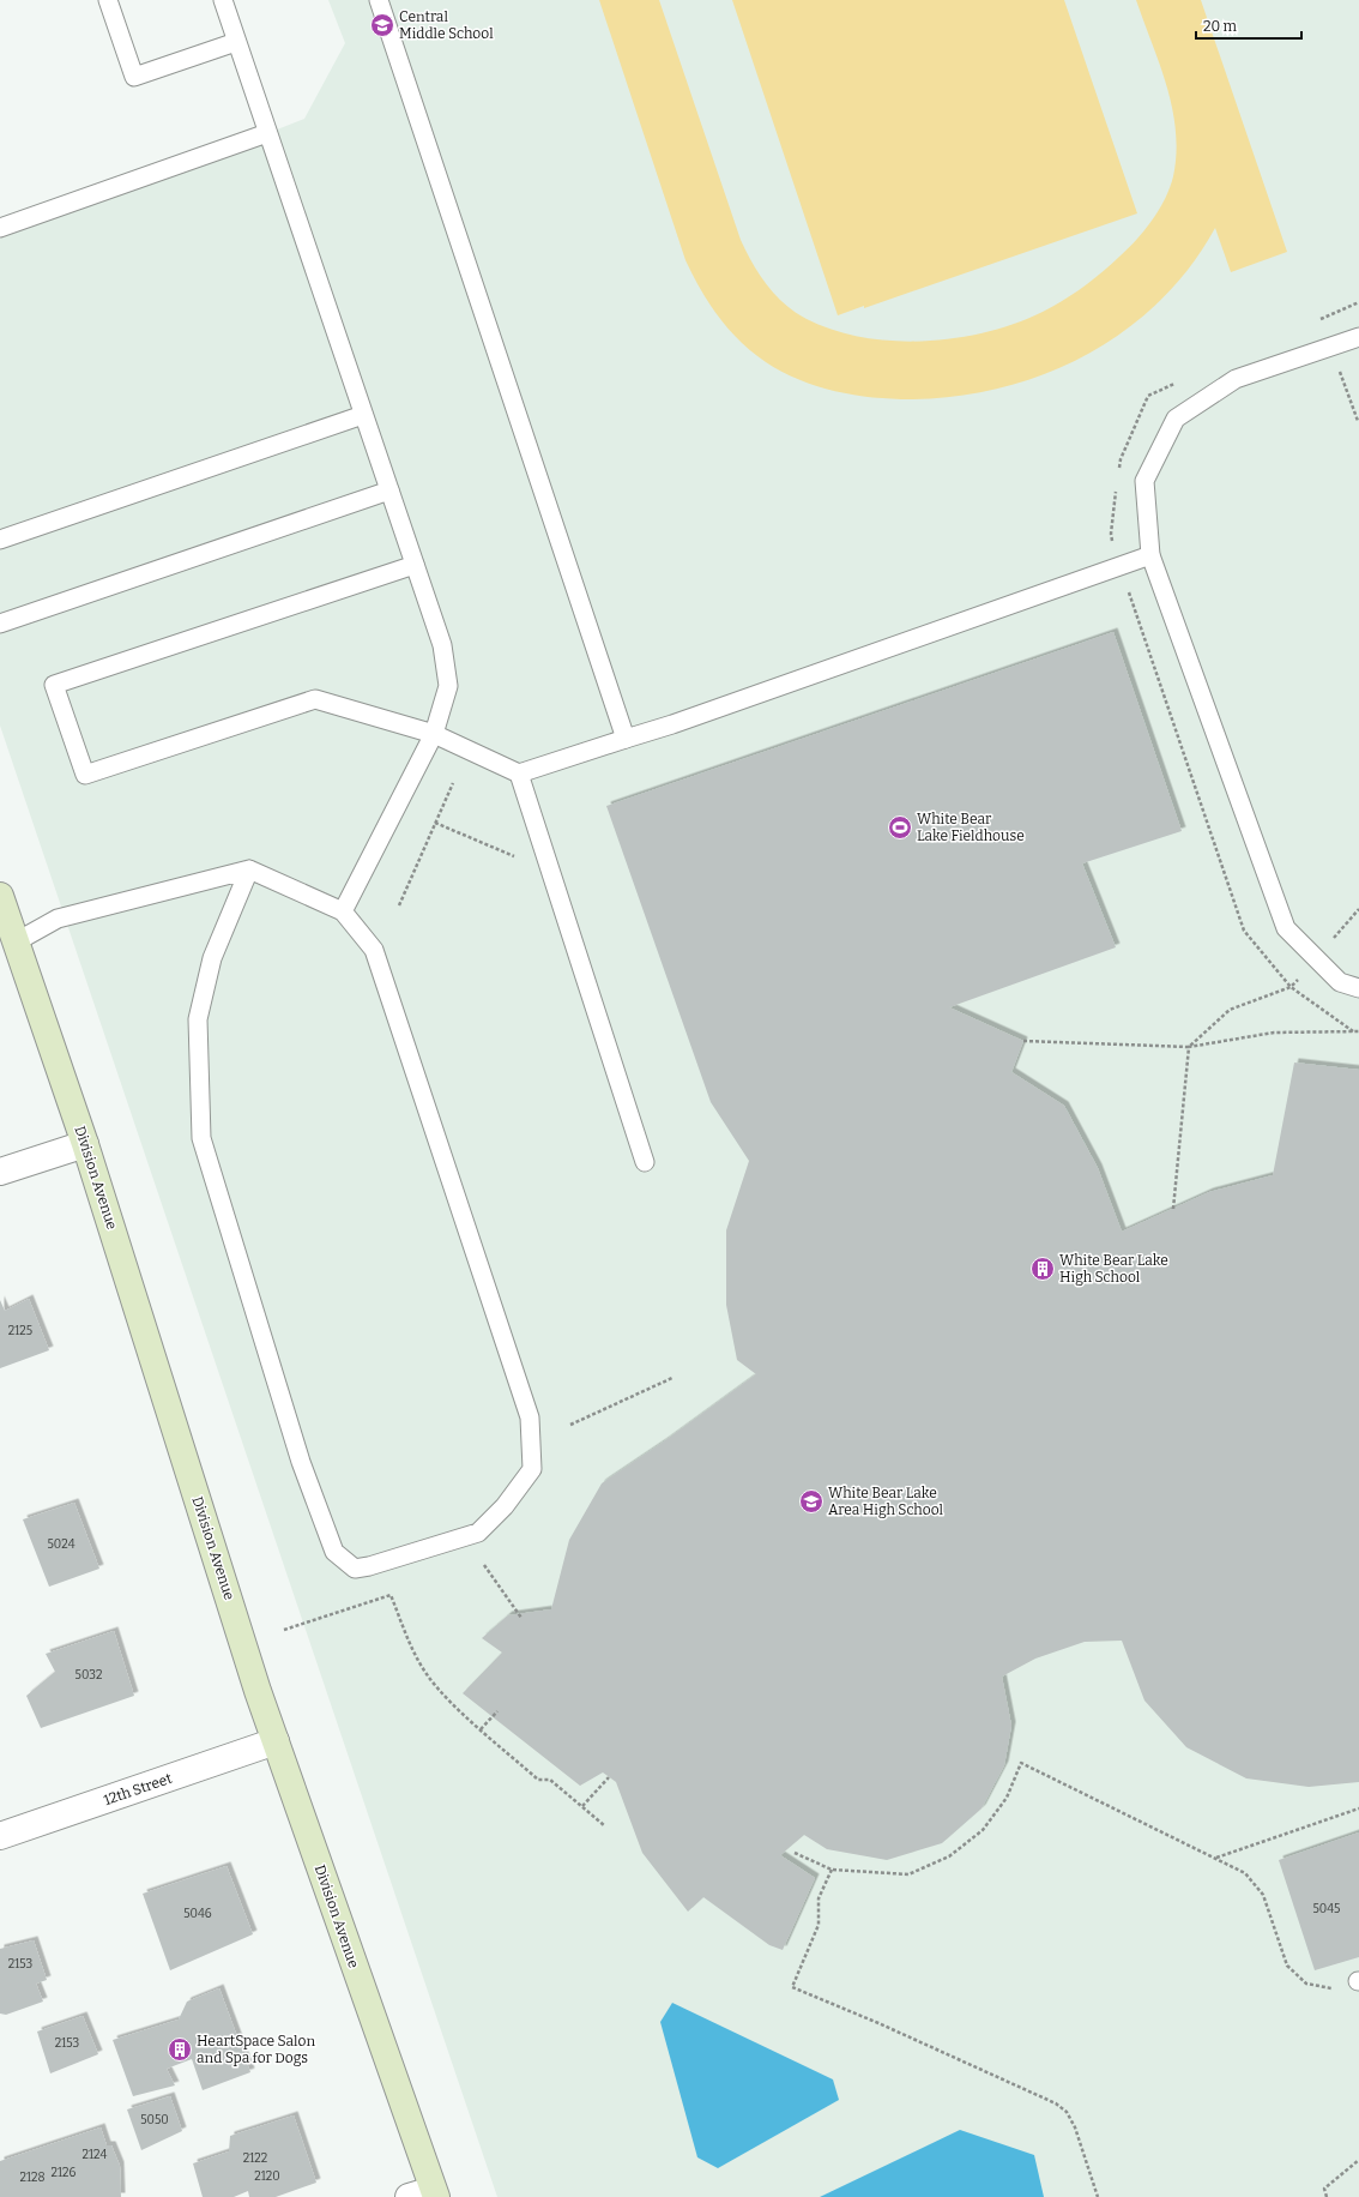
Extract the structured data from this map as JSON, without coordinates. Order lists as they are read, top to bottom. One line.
{"streets":{"street":["Division Avenue","12th Street"]},"crossings":[["Division Avenue","12th Street"]],"places":{"school or university":["Central Middle School","White Bear Lake Area High School"],"sports":["White Bear Lake Fieldhouse"],"building":["White Bear Lake High School","HeartSpace Salon and Spa for Dogs"]},"house_numbers":["2125","5024","5032","5045","5046","2153","2153","5050","2124","2122","2126","2120","2128"],"scale_bar":"20 m"}
